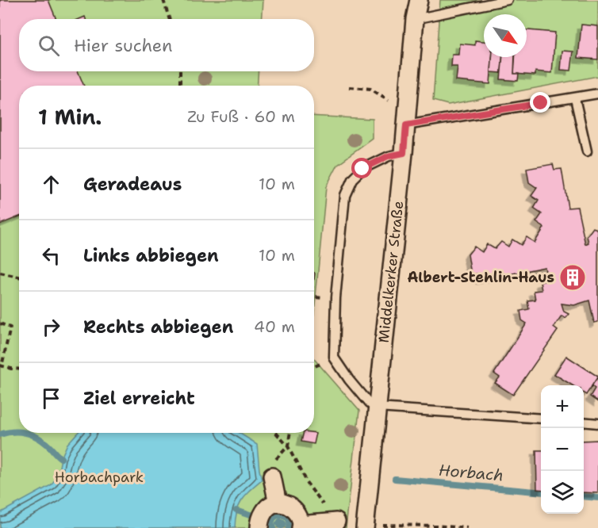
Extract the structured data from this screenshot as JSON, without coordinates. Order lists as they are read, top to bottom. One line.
{"streets":{"street":["Middelkerker Straße"]},"water":["Horbach"],"parks":["Horbachpark"],"places":{"building":["Albert-Stehlin-Haus"]},"north":"bottom right","page":{"search":"Hier suchen","heading":["1 Min.","Zu Fuß · 60 m"],"list":[["Geradeaus","10 m"],["Links abbiegen","10 m"],["Rechts abbiegen","40 m"],"Ziel erreicht"],"map_buttons":["+","−"]}}
